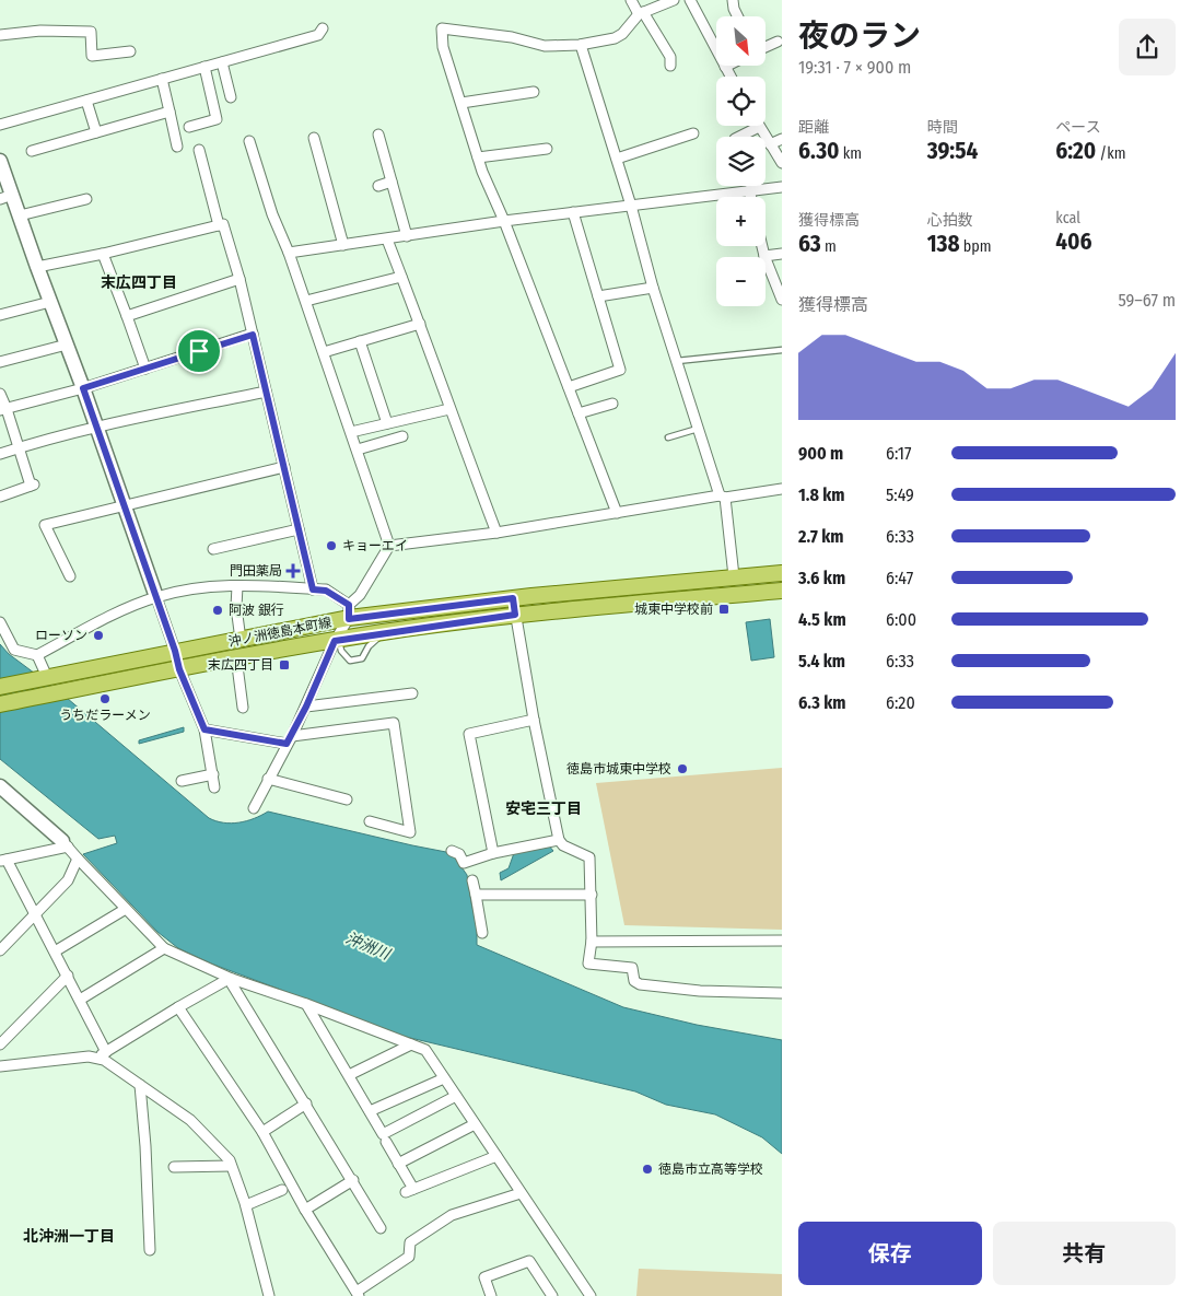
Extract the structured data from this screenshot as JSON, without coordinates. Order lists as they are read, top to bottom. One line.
{"streets":{"main road":["沖ノ洲徳島本町線"]},"districts":["末広四丁目","安宅三丁目","北沖洲一丁目"],"water":["沖洲川"],"places":{"other":["キョーエイ","阿波 銀行","ローソン","うちだラーメン","徳島市城東中学校","徳島市立高等学校"],"health":["門田薬局"],"transit":["城東中学校前","末広四丁目"]},"north":"bottom right","page":{"heading":["夜のラン","19:31 · 7 × 900 m"],"map_buttons":["+","−"],"stats":[["距離","6.30 km"],["時間","39:54"],["ペース","6:20 /km"],["獲得標高","63 m"],["心拍数","138 bpm"],["kcal","406"]],"chart":["獲得標高","59–67 m"],"list":[{"name":"900 m","note":"6:17"},{"name":"1.8 km","note":"5:49"},{"name":"2.7 km","note":"6:33"},{"name":"3.6 km","note":"6:47"},{"name":"4.5 km","note":"6:00"},{"name":"5.4 km","note":"6:33"},{"name":"6.3 km","note":"6:20"}],"buttons":["保存","共有"]}}
